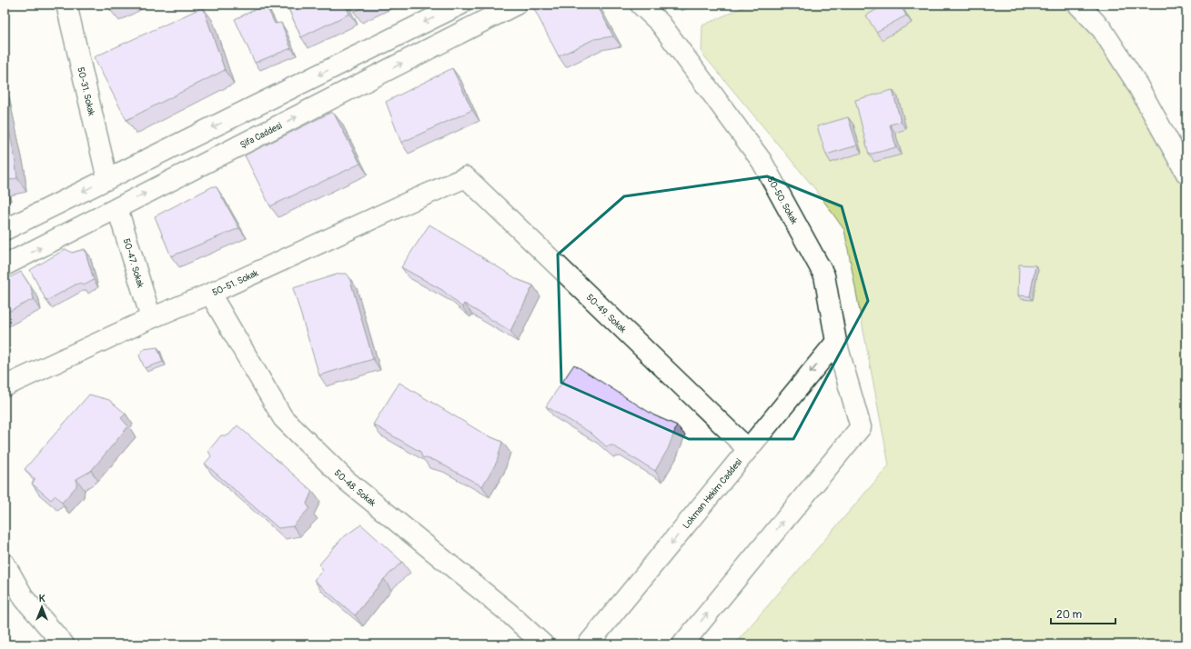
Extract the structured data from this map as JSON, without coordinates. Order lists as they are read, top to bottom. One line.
{"streets":{"street":["50-31. Sokak","Şifa Caddesi","50-50. Sokak","50-47. Sokak","50-51. Sokak","50-49. Sokak","50-48. Sokak","Lokman Hekim Caddesi"]},"crossings":[["Şifa Caddesi","50-47. Sokak"],["50-50. Sokak","Lokman Hekim Caddesi"],["50-47. Sokak","50-51. Sokak"],["50-51. Sokak","50-49. Sokak"],["50-51. Sokak","50-48. Sokak"],["50-49. Sokak","Lokman Hekim Caddesi"]],"one_way":["50-50. Sokak","Lokman Hekim Caddesi"],"scale_bar":"20 m","north":"top"}
